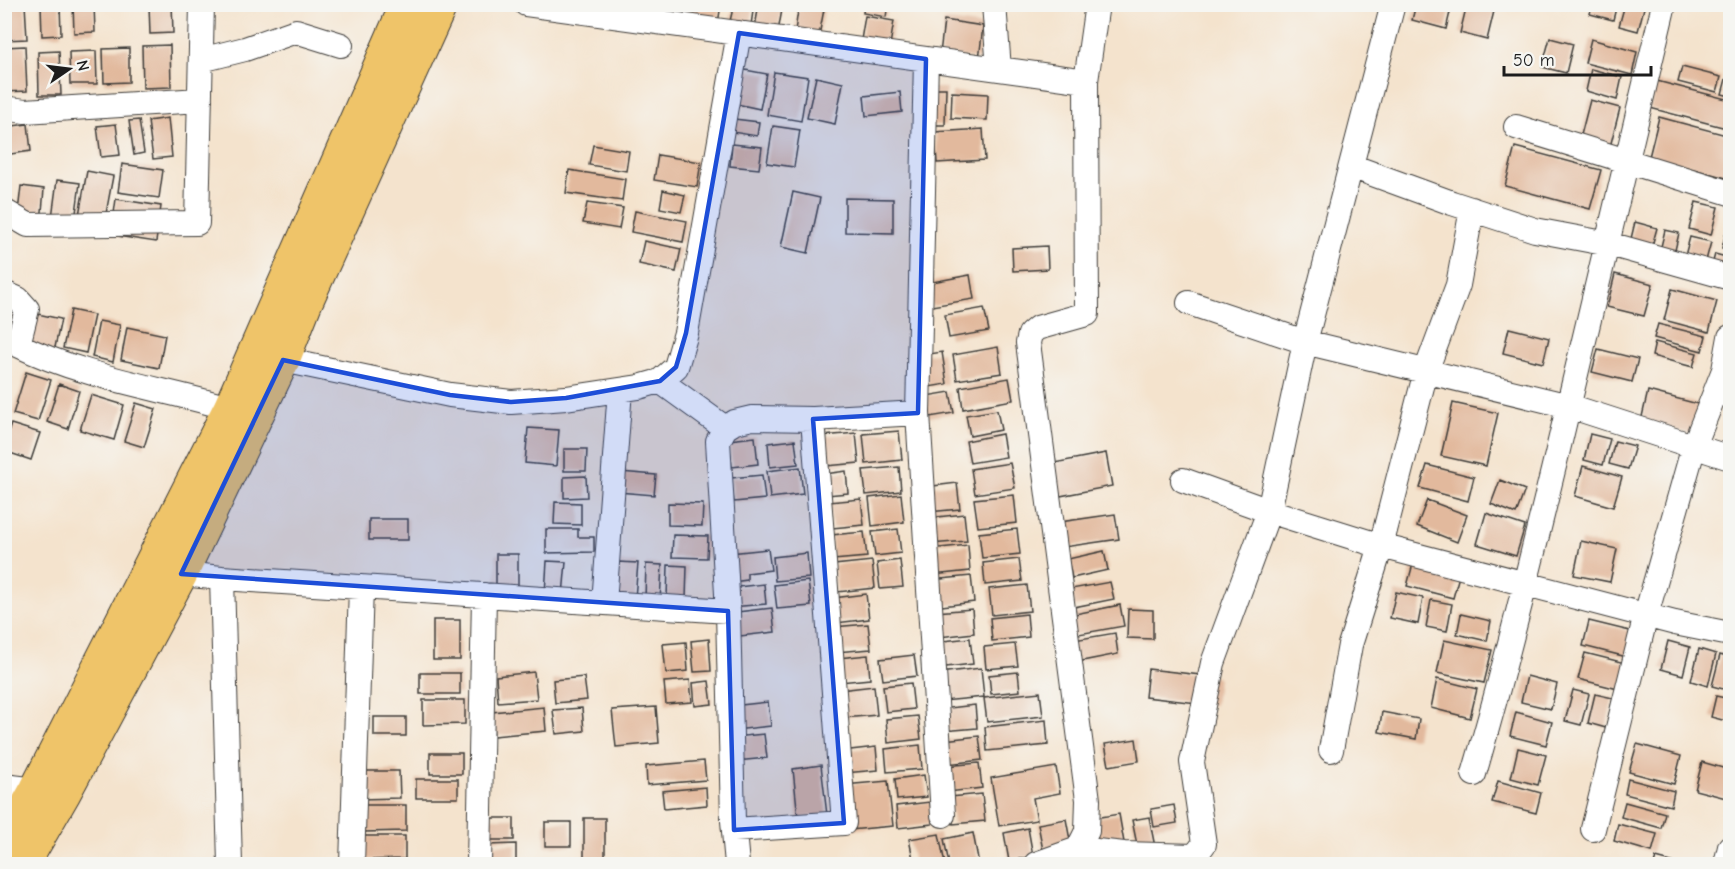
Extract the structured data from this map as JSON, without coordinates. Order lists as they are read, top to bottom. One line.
{"scale_bar":"50 m","north":"right"}
